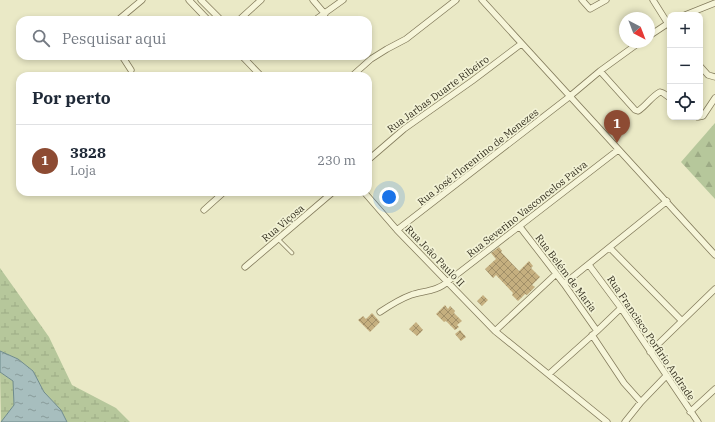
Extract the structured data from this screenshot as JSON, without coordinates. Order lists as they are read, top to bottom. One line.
{"streets":{"street":["Rua Jarbas Duarte Ribeiro","Rua José Florentino de Menezes","Rua Severino Vasconcelos Paiva","Rua Viçosa","Rua João Paulo II","Rua Belém de Maria","Rua Francisco Porfirio Andrade"]},"crossings":[["Rua José Florentino de Menezes","Rua João Paulo II"],["Rua Severino Vasconcelos Paiva","Rua João Paulo II"],["Rua Severino Vasconcelos Paiva","Rua Belém de Maria"]],"north":"bottom right","page":{"map_buttons":["+","−"],"search":"Pesquisar aqui","heading":"Por perto","pins":"1","list":[{"mark":"1","name":"3828","note":"Loja","value":"230 m"}]}}
